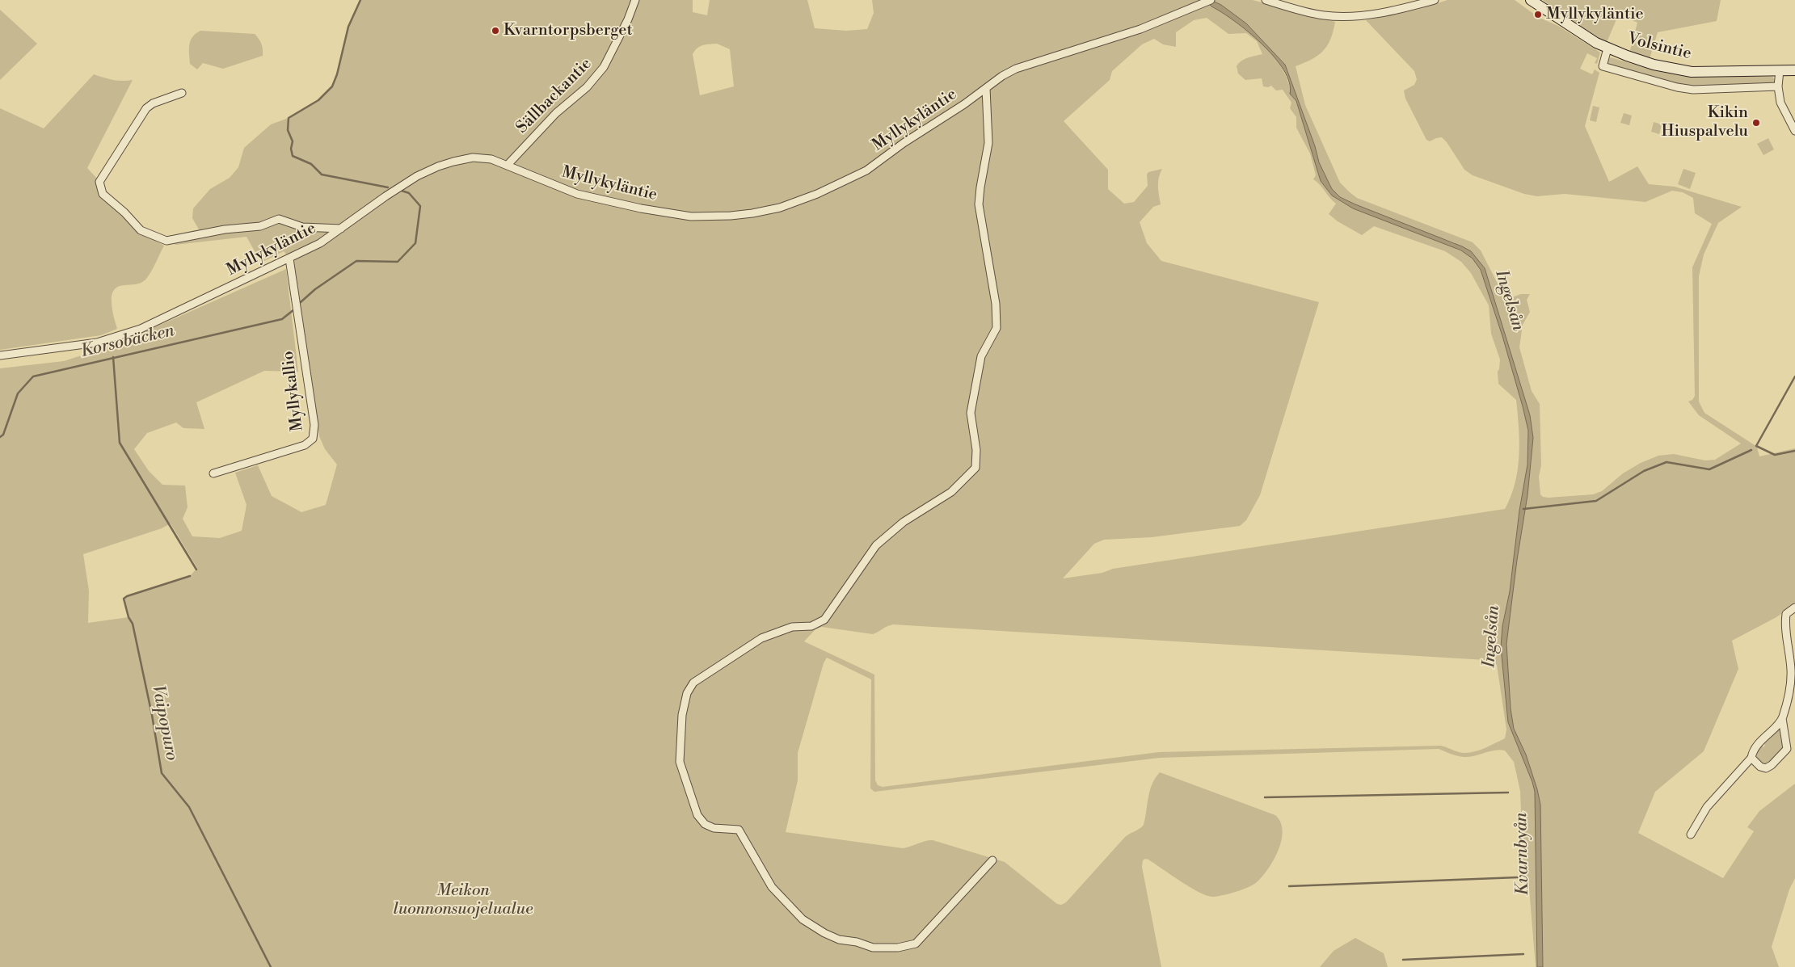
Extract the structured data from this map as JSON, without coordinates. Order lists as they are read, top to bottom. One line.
{"streets":{"street":["Volsintie","Sällbackantie","Myllykyläntie","Myllykallio"]},"crossings":[["Sällbackantie","Myllykyläntie"],["Myllykyläntie","Myllykallio"]],"water":["Ingelsån","Korsobäcken","Vaipopuro","Kvarnbyån"],"parks":["Meikon luonnonsuojelualue"],"places":["Myllykyläntie","Kvarntorpsberget","Kikin Hiuspalvelu"]}
